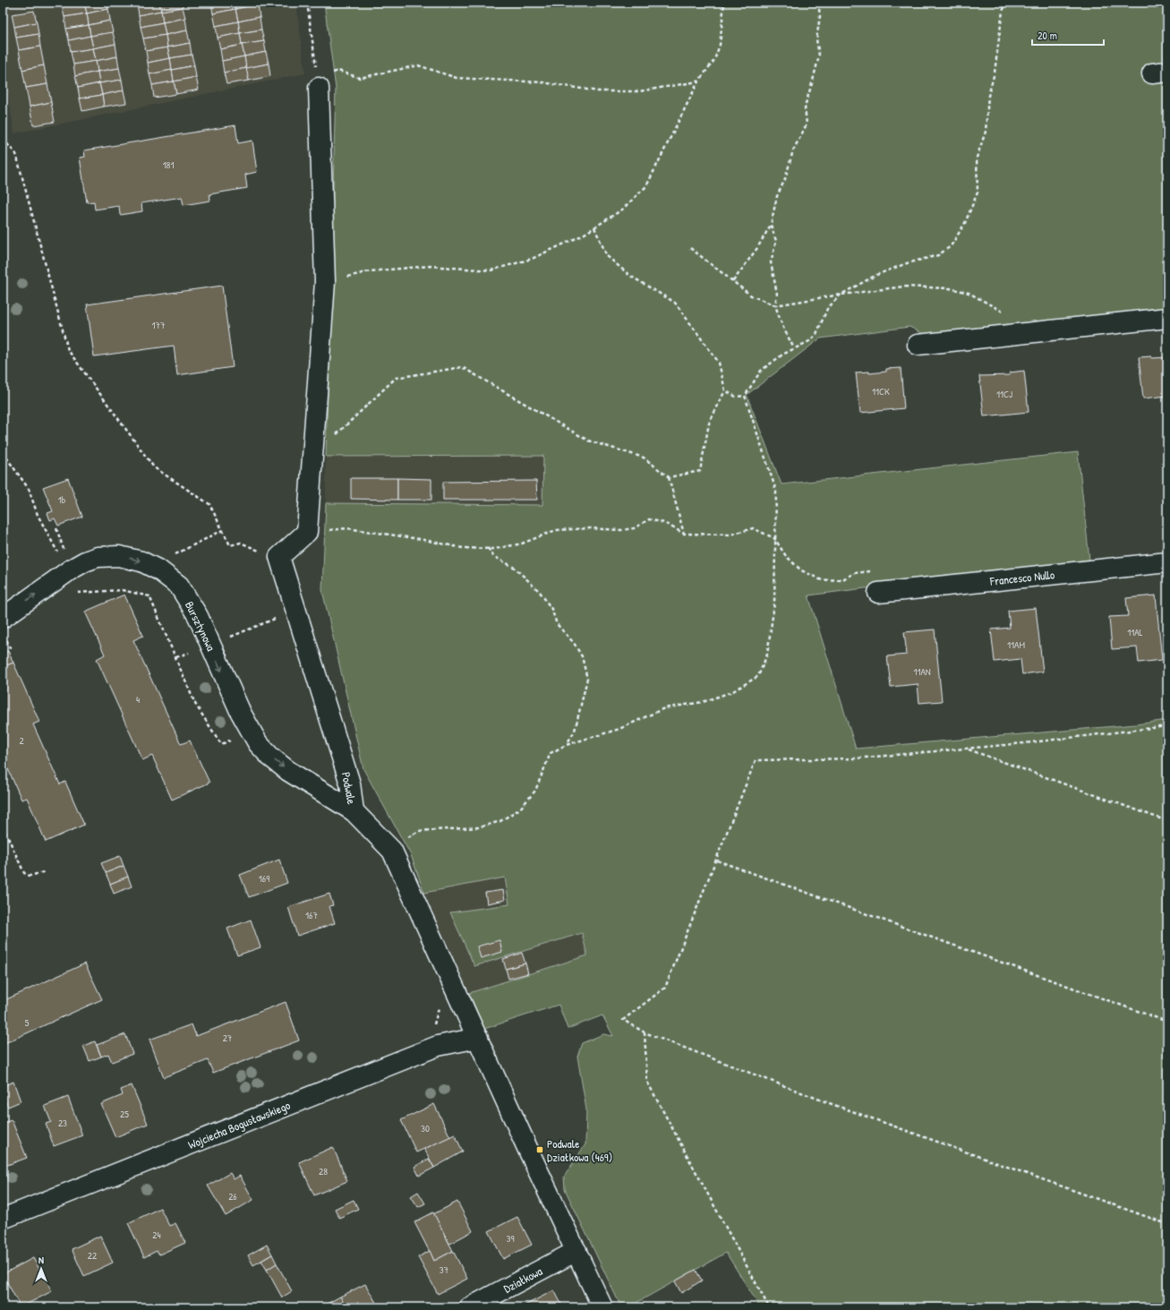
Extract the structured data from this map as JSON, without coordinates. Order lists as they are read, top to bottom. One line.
{"streets":{"street":["Francesco Nullo","Bursztynowa","Podwale","Wojciecha Bogusławskiego","Działkowa"]},"crossings":[["Bursztynowa","Podwale"],["Podwale","Wojciecha Bogusławskiego"],["Podwale","Działkowa"]],"places":{"transit":["Podwale Działkowa (469)"]},"house_numbers":["181","177","11CK","11CJ","1b","11AL","11AM","11AN","4","2","169","167","5","27","25","23","30","28","26","24","39","22","37"],"scale_bar":"20 m","north":"top"}
